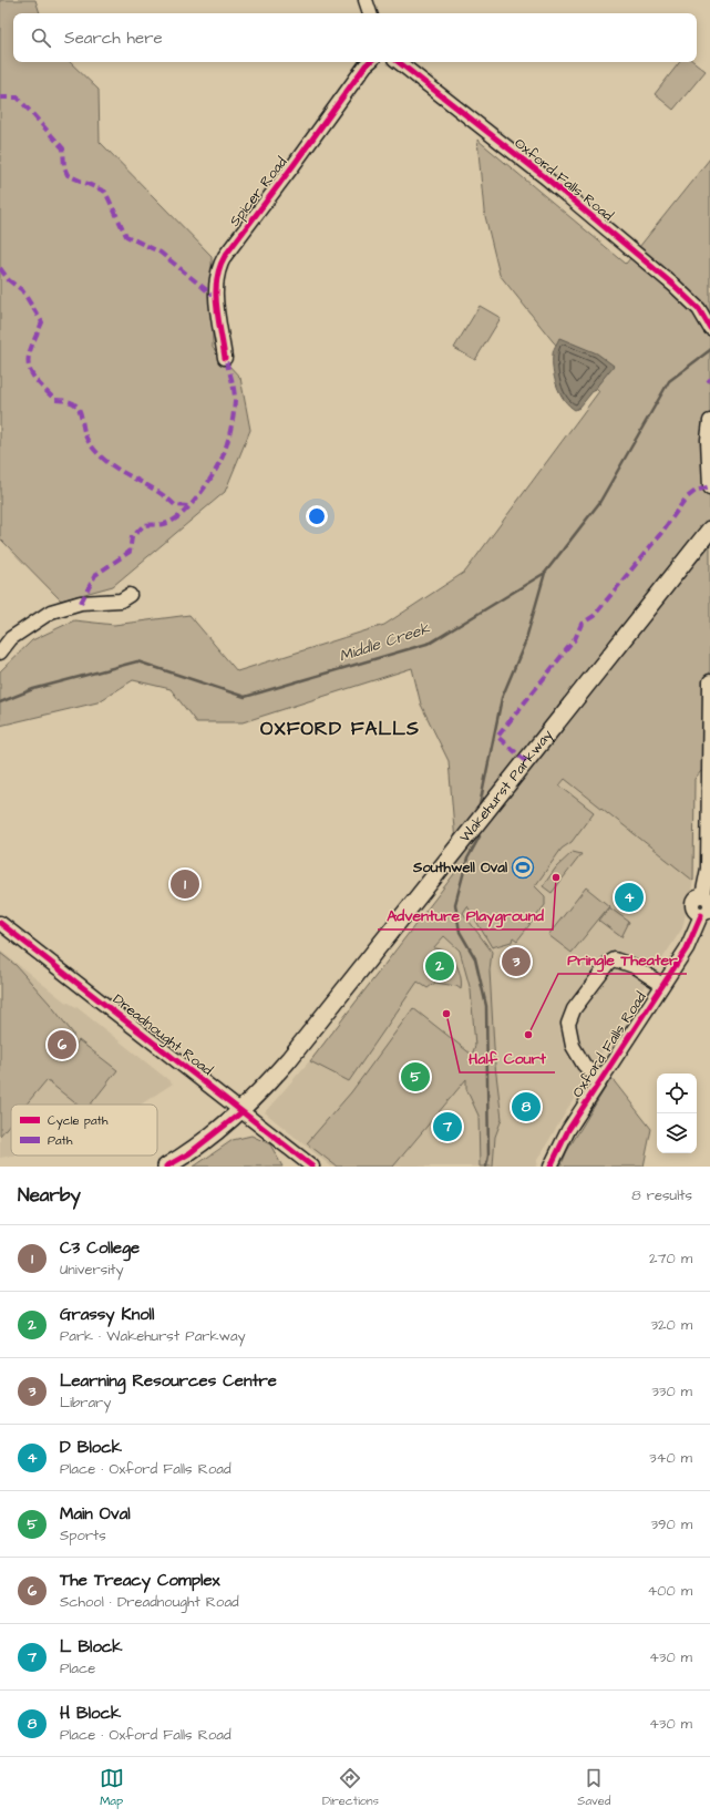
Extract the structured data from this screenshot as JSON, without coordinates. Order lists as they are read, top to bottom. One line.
{"streets":{"main road":["Wakehurst Parkway"],"street":["Oxford Falls Road","Spicer Road","Dreadnought Road"]},"crossings":[["Wakehurst Parkway","Dreadnought Road"]],"districts":["OXFORD FALLS"],"water":["Middle Creek"],"places":{"sports":["Southwell Oval"],"other":["Adventure Playground","Half Court","Pringle Theater"]},"legend":["Cycle path","Path"],"page":{"search":"Search here","pins":["1","4","3","2","6","5","8","7"],"heading":["Nearby","8 results"],"list":[{"mark":"1","name":"C3 College","note":"University","value":"270 m"},{"mark":"2","name":"Grassy Knoll","note":"Park · Wakehurst Parkway","value":"320 m"},{"mark":"3","name":"Learning Resources Centre","note":"Library","value":"330 m"},{"mark":"4","name":"D Block","note":"Place · Oxford Falls Road","value":"340 m"},{"mark":"5","name":"Main Oval","note":"Sports","value":"390 m"},{"mark":"6","name":"The Treacy Complex","note":"School · Dreadnought Road","value":"400 m"},{"mark":"7","name":"L Block","note":"Place","value":"430 m"},{"mark":"8","name":"H Block","note":"Place · Oxford Falls Road","value":"430 m"}],"nav":["Map","Directions","Saved"]}}
